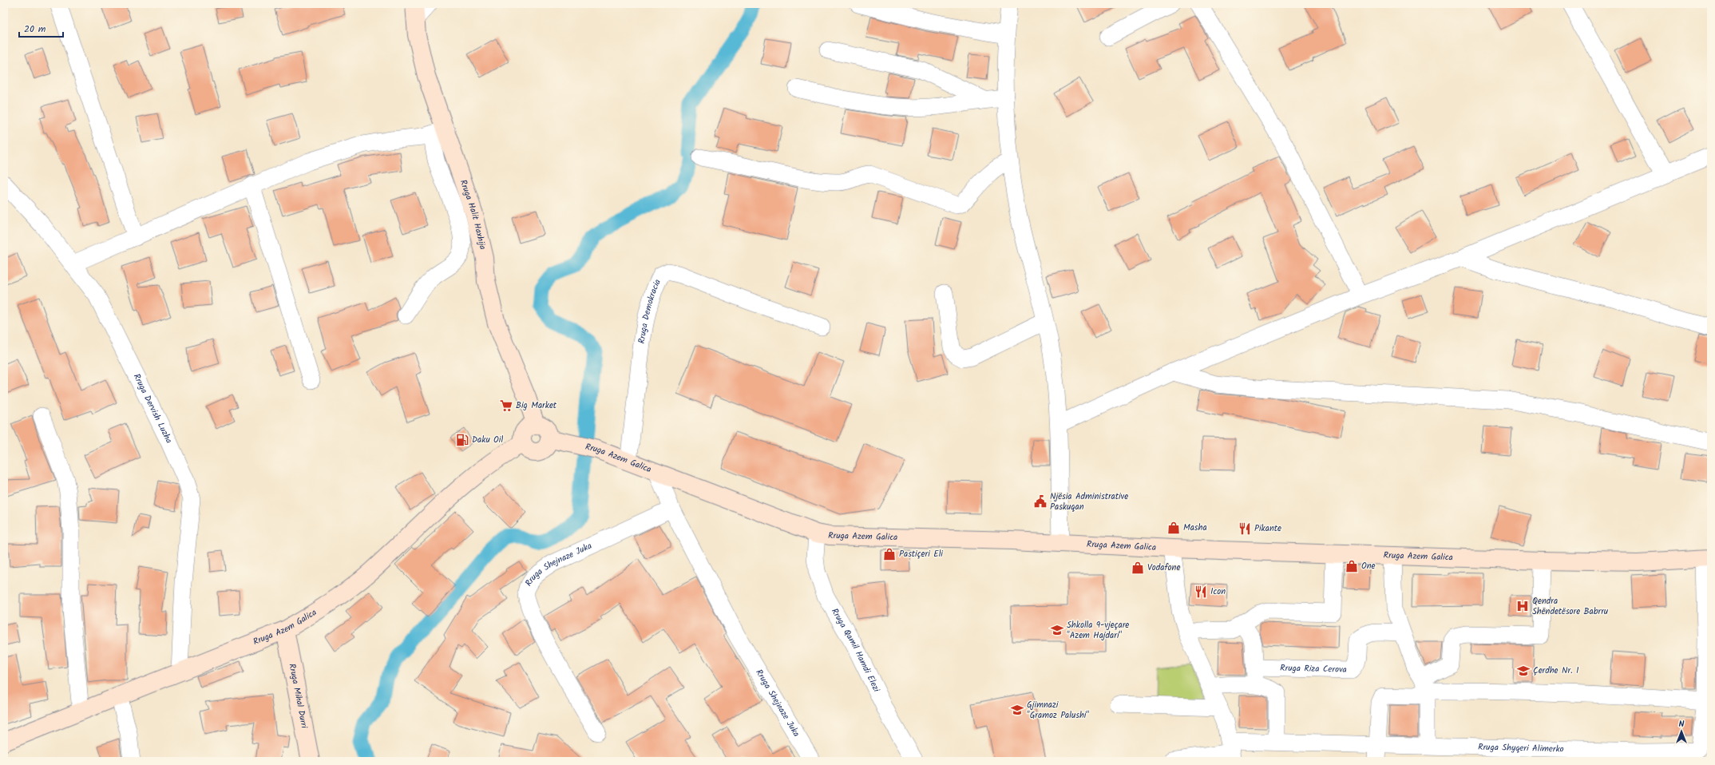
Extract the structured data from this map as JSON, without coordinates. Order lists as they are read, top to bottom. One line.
{"streets":{"main road":["Rruga Halit Haxhija","Rruga Azem Galica","Rruga Mihal Durri"],"street":["Rruga Demokracia","Rruga Dervish Luzha","Rruga Shejnaze Juka","Rruga Qamil Hamdi Elezi","Rruga Riza Cerova","Rruga Shyqeri Alimerko"]},"crossings":[["Rruga Halit Haxhija","Rruga Azem Galica"],["Rruga Demokracia","Rruga Azem Galica"],["Rruga Dervish Luzha","Rruga Azem Galica"],["Rruga Azem Galica","Rruga Shejnaze Juka"],["Rruga Azem Galica","Rruga Qamil Hamdi Elezi"],["Rruga Azem Galica","Rruga Mihal Durri"],["Rruga Azem Galica","Rruga Shyqeri Alimerko"]],"places":{"supermarket":["Big Market"],"fuel station":["Daku Oil"],"public building":["Njësia Administrative Paskuqan"],"shop":["Masha","Pastiçeri Eli","One","Vodafone"],"restaurant":["Pikante","Icon"],"hospital":["Qendra Shëndetësore Babrru"],"school or university":["Shkolla 9-vjeçare \"Azem Hajdari\"","Çerdhe Nr. 1","Gjimnazi \"Gramoz Palushi\""]},"scale_bar":"20 m","north":"top"}
